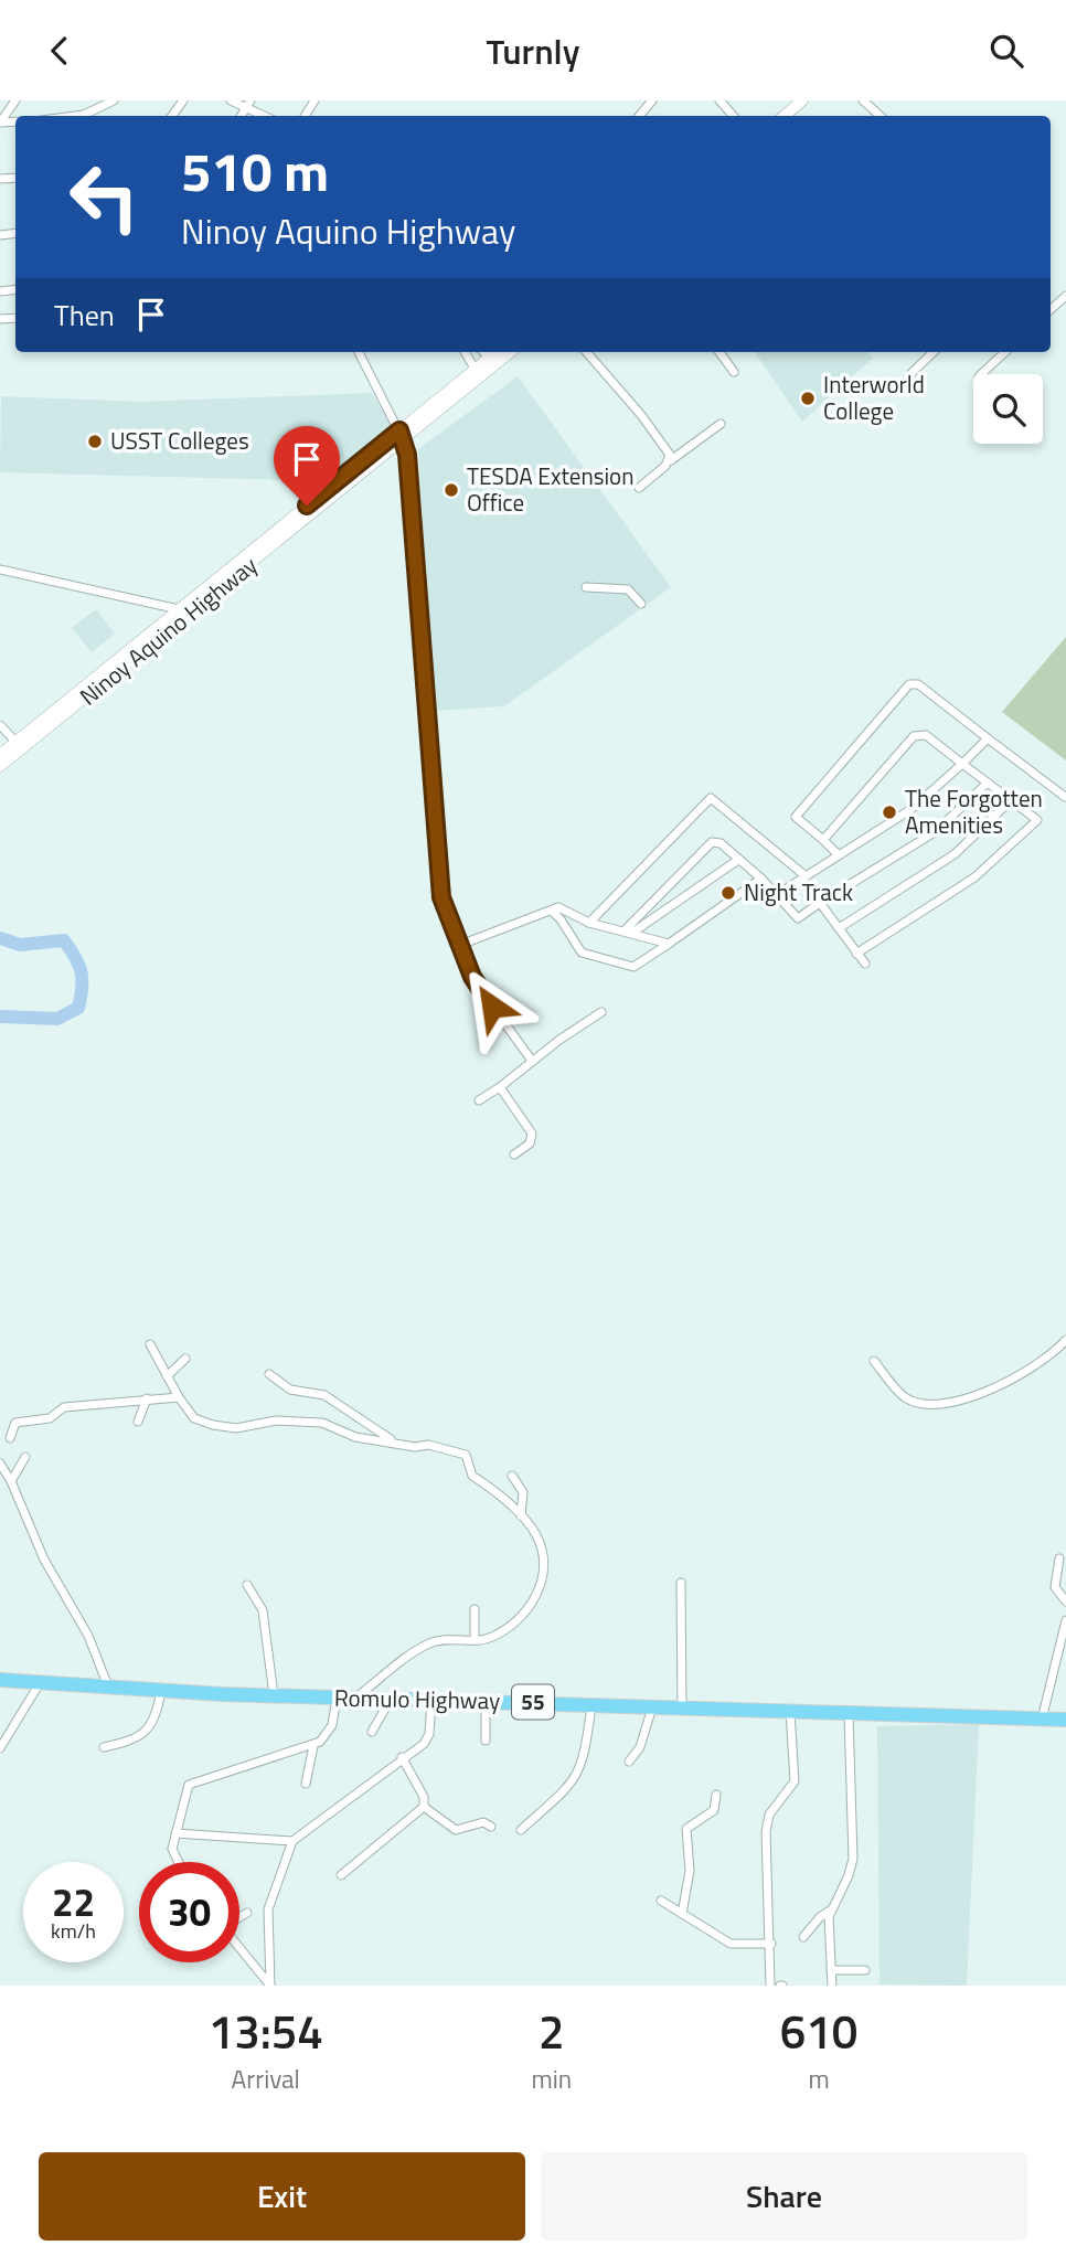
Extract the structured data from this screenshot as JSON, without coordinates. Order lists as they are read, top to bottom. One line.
{"streets":{"highway":["Romulo Highway","55"],"main road":["Ninoy Aquino Highway"]},"places":["Interworld College","USST Colleges","TESDA Extension Office","The Forgotten Amenities","Night Track"],"page":{"header":"Turnly","turn":["510 m","Ninoy Aquino Highway"],"then":"Then","speed":"22 km/h","limit":"30","eta":["13:54","Arrival","2","min","610","m"],"buttons":["Exit","Share"]}}
